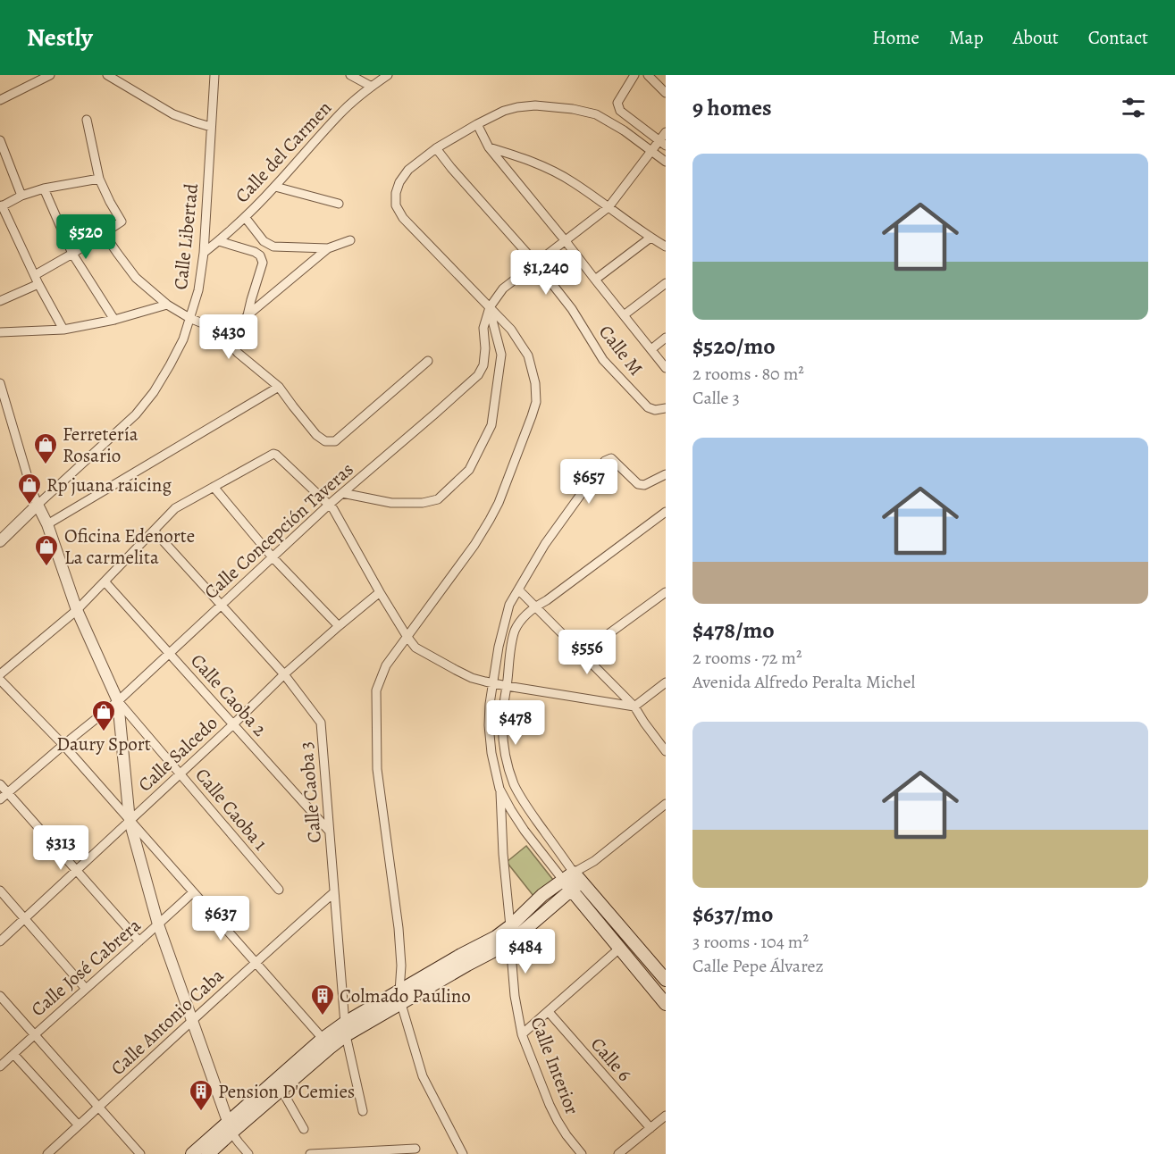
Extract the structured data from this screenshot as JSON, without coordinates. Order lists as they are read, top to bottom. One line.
{"streets":{"street":["Calle del Carmen","Calle Libertad","Calle M","Calle Concepción Taveras","Calle Caoba 2","Calle Salcedo","Calle Caoba 3","Calle Caoba 1","Calle José Cabrera","Calle Antonio Caba","Calle 6","Calle Interior"]},"crossings":[["Calle del Carmen","Calle Libertad"],["Calle M","Calle Concepción Taveras"],["Calle Concepción Taveras","Calle Caoba 2"],["Calle Concepción Taveras","Calle Caoba 3"],["Calle Concepción Taveras","Calle Caoba 1"],["Calle Caoba 2","Calle Salcedo"],["Calle Caoba 2","Calle Caoba 3"],["Calle Salcedo","Calle Caoba 3"],["Calle Salcedo","Calle Caoba 1"],["Calle Caoba 3","Calle Antonio Caba"]],"places":{"shop":["Ferretería Rosario","Rp juana raicing","Oficina Edenorte La carmelita","Daury Sport"],"building":["Colmado Paulino","Pension D'Cemies"]},"page":{"header":"Nestly","nav":["Home","Map","About","Contact"],"heading":"9 homes","list":[{"name":"$520/mo","note":"2 rooms · 80 m² · Calle 3"},{"name":"$478/mo","note":"2 rooms · 72 m² · Avenida Alfredo Peralta Michel"},{"name":"$637/mo","note":"3 rooms · 104 m² · Calle Pepe Álvarez"}],"price":["$520","$1,240","$430","$657","$556","$478","$313","$637","$484"]}}
